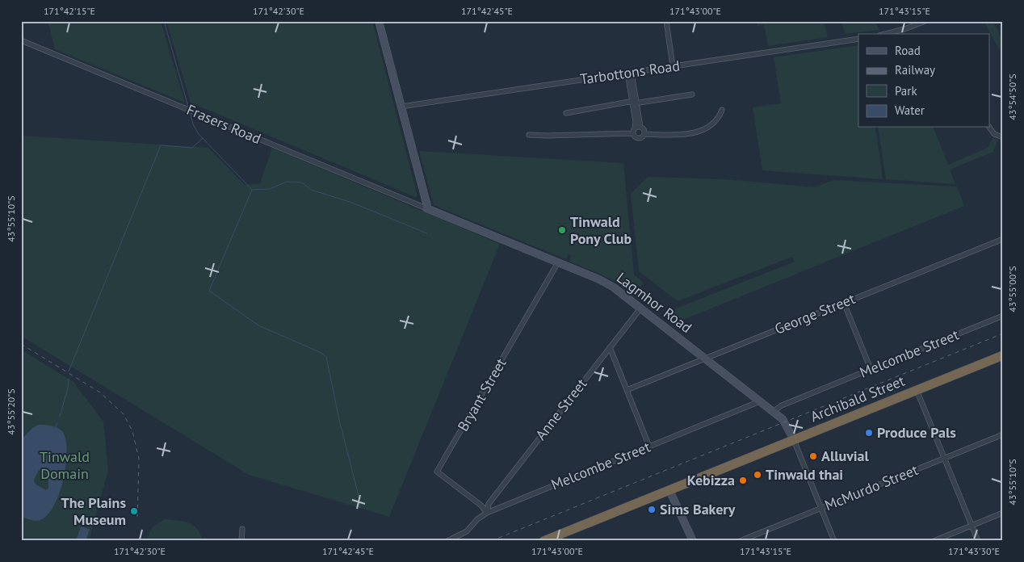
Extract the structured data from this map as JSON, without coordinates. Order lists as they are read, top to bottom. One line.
{"streets":{"highway":["Archibald Street"],"street":["Tarbottons Road","Frasers Road","Lagmhor Road","George Street","Melcombe Street","Bryant Street","Anne Street","McMurdo Street"]},"crossings":[["Frasers Road","Lagmhor Road"],["Lagmhor Road","George Street"],["Lagmhor Road","Melcombe Street"],["Lagmhor Road","Bryant Street"],["Lagmhor Road","Archibald Street"],["Lagmhor Road","Anne Street"],["Melcombe Street","Bryant Street"],["Melcombe Street","Anne Street"],["Bryant Street","Anne Street"]],"parks":["Tinwald Domain"],"places":["Tinwald Pony Club","Produce Pals","Alluvial","Tinwald thai","Kebizza","Sims Bakery","The Plains Museum"],"legend":["Road","Railway","Park","Water"],"coordinates":["171°42'15\"E","171°42'30\"E","171°42'45\"E","171°43'00\"E","171°43'15\"E","43°54'50\"S","43°55'10\"S","43°55'00\"S","43°55'20\"S","171°43'30\"E"]}
